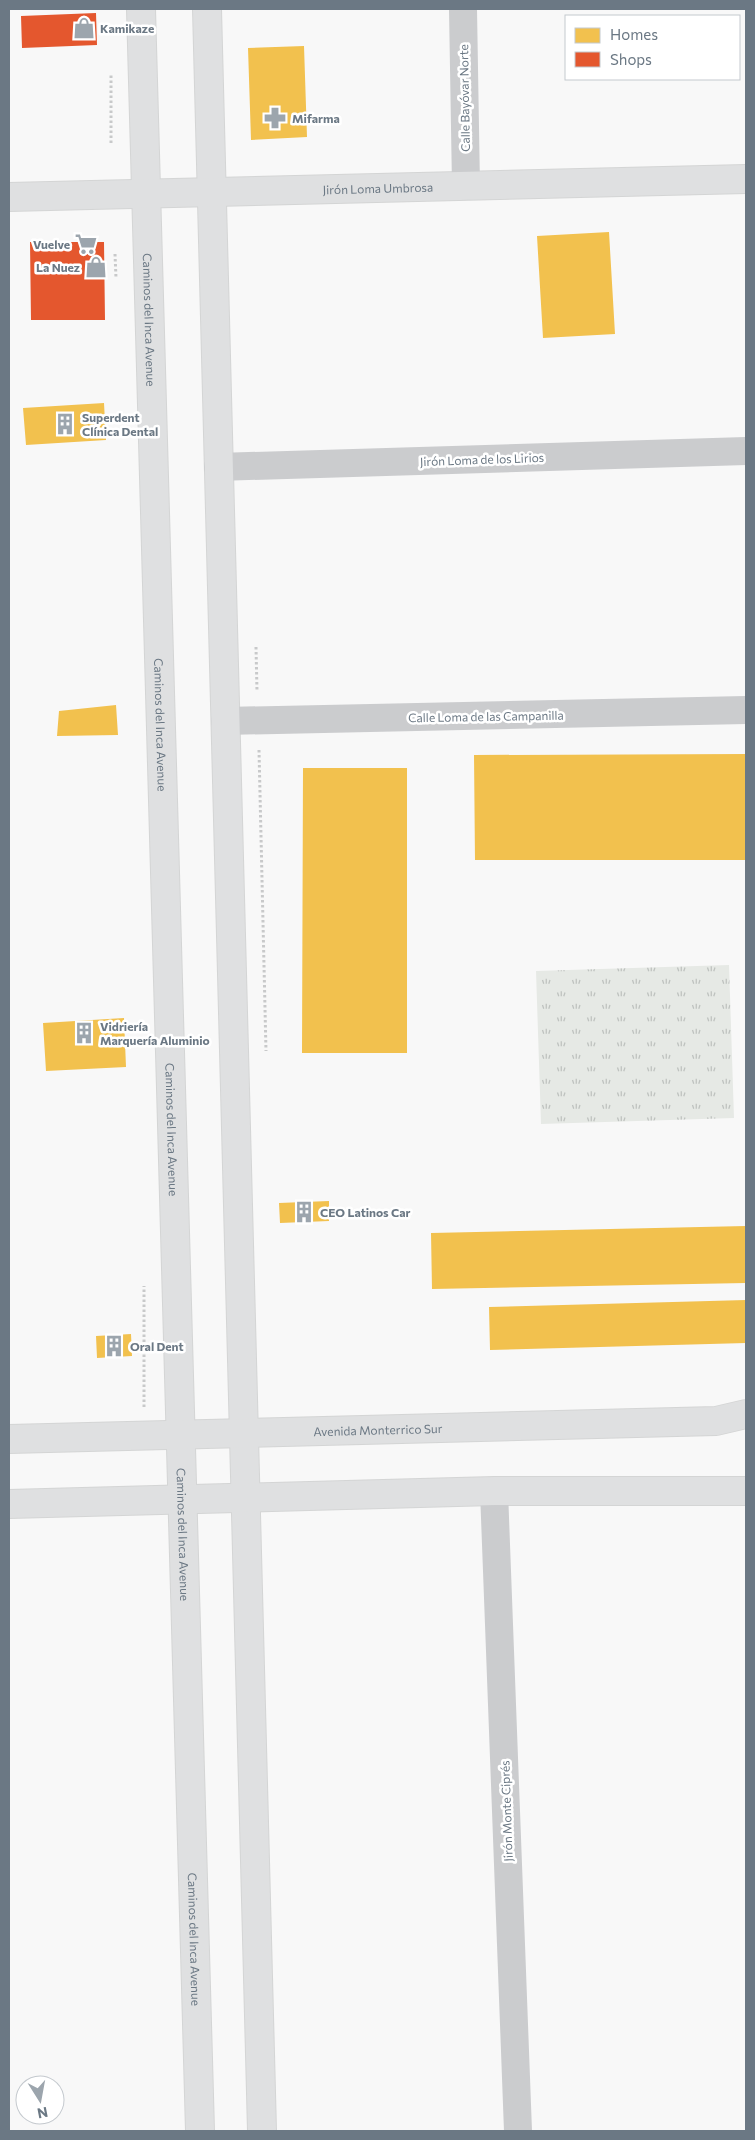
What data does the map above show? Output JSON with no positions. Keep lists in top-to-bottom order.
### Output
{
  "streets": {
    "main road": ["Jirón Loma Umbrosa", "Caminos del Inca Avenue", "Avenida Monterrico Sur"],
    "street": [
      "Calle Bayóvar Norte",
      "Jirón Loma de los Lirios",
      "Calle Loma de las Campanilla",
      "Jirón Monte Ciprés"
    ]
  },
  "crossings": [
    ["Calle Bayóvar Norte", "Jirón Loma Umbrosa"],
    ["Jirón Loma Umbrosa", "Caminos del Inca Avenue"],
    ["Caminos del Inca Avenue", "Avenida Monterrico Sur"]
  ],
  "places": {
    "shop": ["Kamikaze", "La Nuez"],
    "pharmacy": ["Mifarma"],
    "supermarket": ["Vuelve"],
    "building": [
      "Superdent Clínica Dental",
      "Vidriería Marquería Aluminio",
      "CEO Latinos Car",
      "Oral Dent"
    ]
  },
  "legend": ["Homes", "Shops"],
  "north": "bottom"
}
